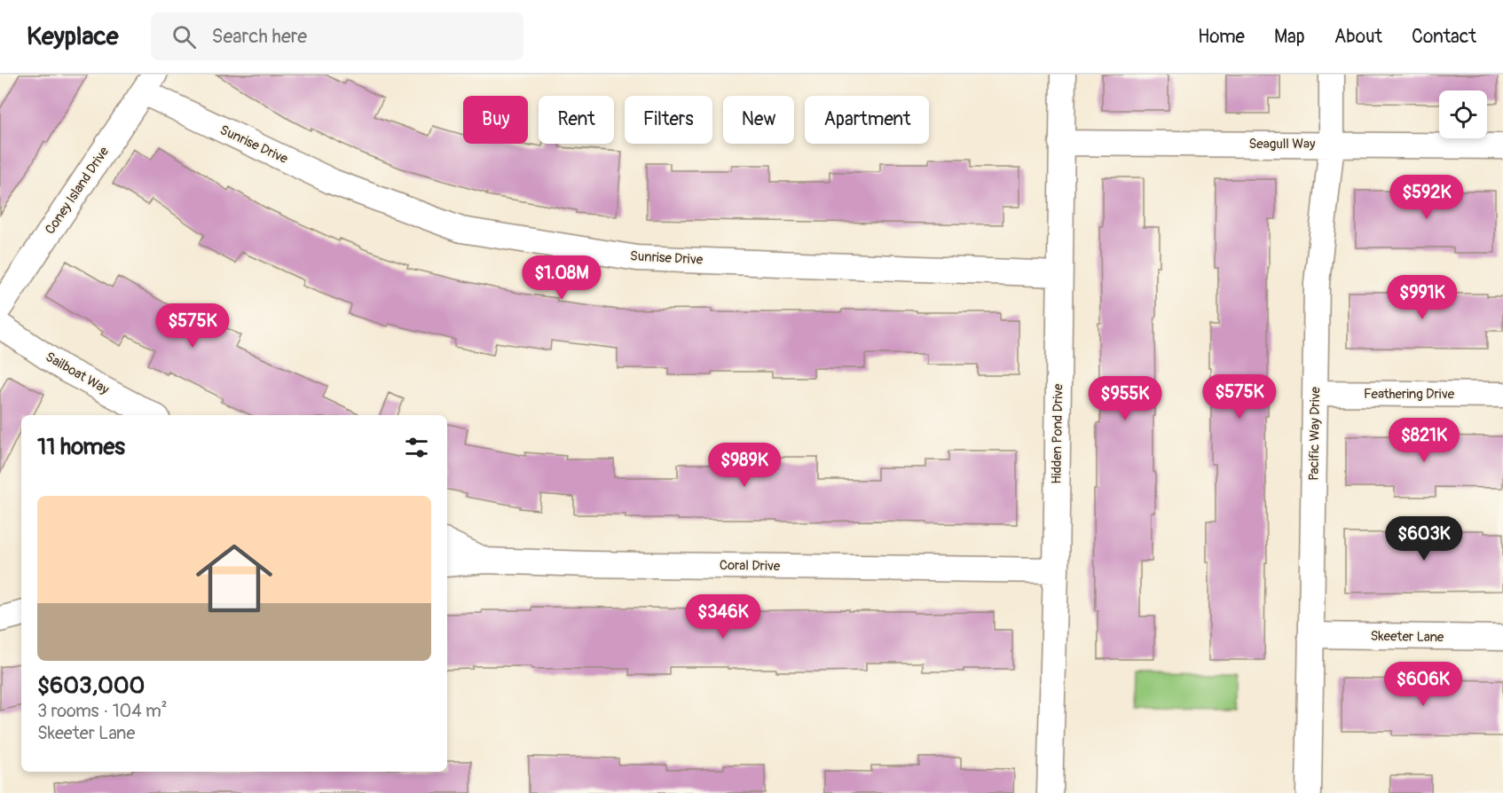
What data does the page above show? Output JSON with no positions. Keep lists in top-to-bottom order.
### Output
{
  "streets": {
    "street": [
      "Seagull Way",
      "Sunrise Drive",
      "Coney Island Drive",
      "Sailboat Way",
      "Feathering Drive",
      "Hidden Pond Drive",
      "Pacific Way Drive",
      "Coral Drive",
      "Skeeter Lane"
    ]
  },
  "crossings": [
    ["Seagull Way", "Hidden Pond Drive"],
    ["Seagull Way", "Pacific Way Drive"],
    ["Sunrise Drive", "Coney Island Drive"],
    ["Sunrise Drive", "Hidden Pond Drive"],
    ["Feathering Drive", "Pacific Way Drive"],
    ["Hidden Pond Drive", "Coral Drive"],
    ["Pacific Way Drive", "Skeeter Lane"]
  ],
  "page": {
    "header": "Keyplace",
    "search": "Search here",
    "nav": [
      "Home",
      "Map",
      "About",
      "Contact"
    ],
    "chip": [
      "Buy",
      "Rent",
      "Filters",
      "New",
      "Apartment"
    ],
    "price": [
      "$592K",
      "$1.08M",
      "$991K",
      "$575K",
      "$575K",
      "$955K",
      "$821K",
      "$989K",
      "$603K",
      "$346K",
      "$606K"
    ],
    "heading": "11 homes",
    "list": [
      {
        "name": "$603,000",
        "note": "3 rooms · 104 m² · Skeeter Lane"
      }
    ]
  }
}
